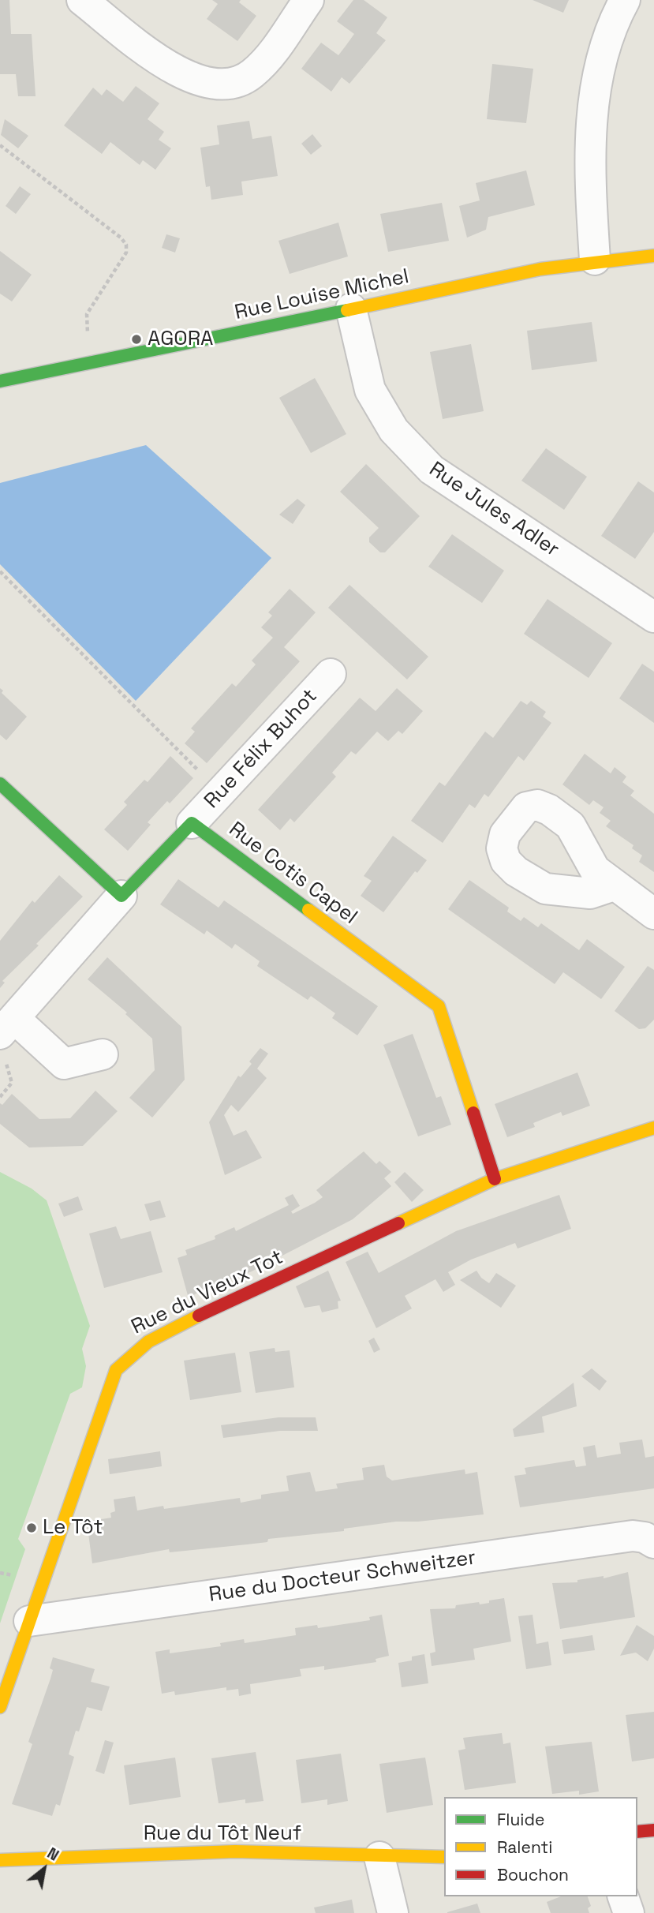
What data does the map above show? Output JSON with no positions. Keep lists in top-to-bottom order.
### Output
{
  "streets": {
    "street": [
      "Rue Louise Michel",
      "Rue Jules Adler",
      "Rue Félix Buhot",
      "Rue Cotis Capel",
      "Rue du Vieux Tot",
      "Rue du Docteur Schweitzer",
      "Rue du Tôt Neuf"
    ]
  },
  "crossings": [
    ["Rue Louise Michel", "Rue Jules Adler"],
    ["Rue Félix Buhot", "Rue Cotis Capel"],
    ["Rue Cotis Capel", "Rue du Vieux Tot"],
    ["Rue du Vieux Tot", "Rue du Docteur Schweitzer"]
  ],
  "places": ["AGORA", "Le Tôt"],
  "legend": ["Fluide", "Ralenti", "Bouchon"],
  "north": "top right"
}
